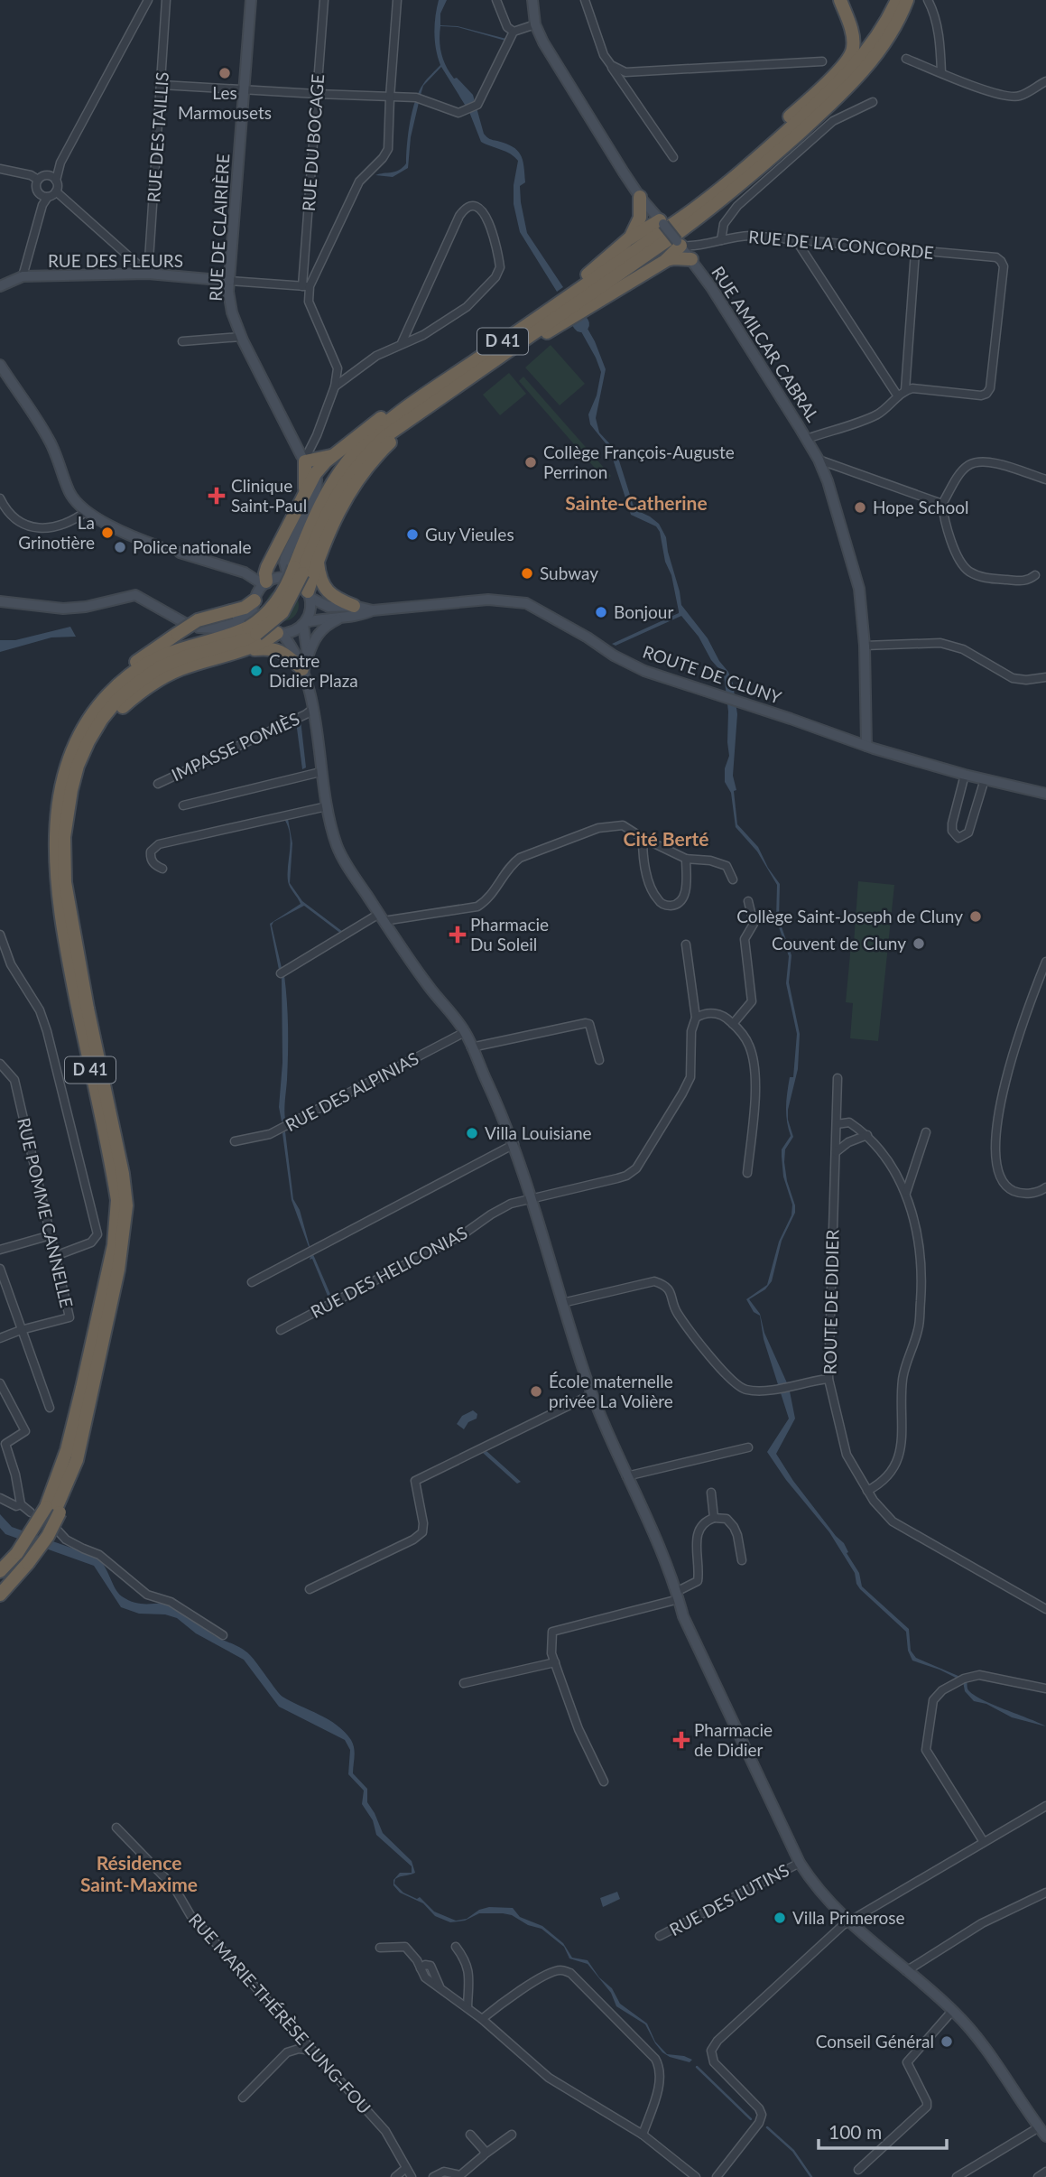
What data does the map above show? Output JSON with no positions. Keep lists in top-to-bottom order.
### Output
{
  "streets": {
    "highway": ["D 41"],
    "street": [
      "RUE DES TAILLIS",
      "RUE DU BOCAGE",
      "RUE DE CLAIRIÈRE",
      "RUE DE LA CONCORDE",
      "RUE DES FLEURS",
      "RUE AMILCAR CABRAL",
      "ROUTE DE CLUNY",
      "IMPASSE POMIÈS",
      "RUE DES ALPINIAS",
      "RUE POMME CANNELLE",
      "RUE DES HELICONIAS",
      "ROUTE DE DIDIER",
      "RUE DES LUTINS",
      "RUE MARIE-THÉRÈSE LUNG-FOU"
    ]
  },
  "crossings": [
    ["RUE DES TAILLIS", "RUE DES FLEURS"],
    ["RUE DU BOCAGE", "RUE DES FLEURS"],
    ["RUE DE CLAIRIÈRE", "RUE DES FLEURS"],
    ["RUE DE LA CONCORDE", "D 41"],
    ["RUE DE LA CONCORDE", "RUE AMILCAR CABRAL"],
    ["D 41", "RUE AMILCAR CABRAL"],
    ["D 41", "ROUTE DE CLUNY"],
    ["RUE AMILCAR CABRAL", "ROUTE DE CLUNY"]
  ],
  "districts": ["Sainte-Catherine", "Cité Berté", "Résidence Saint-Maxime"],
  "places": {
    "other": [
      "Les Marmousets",
      "Collège François-Auguste Perrinon",
      "Hope School",
      "La Grinotière",
      "Guy Vieules",
      "Police nationale",
      "Subway",
      "Bonjour",
      "Centre Didier Plaza",
      "Collège Saint-Joseph de Cluny",
      "Couvent de Cluny",
      "Villa Louisiane",
      "École maternelle privée La Volière",
      "Villa Primerose",
      "Conseil Général"
    ],
    "health": ["Clinique Saint-Paul", "Pharmacie Du Soleil", "Pharmacie de Didier"]
  },
  "scale_bar": "100 m"
}
